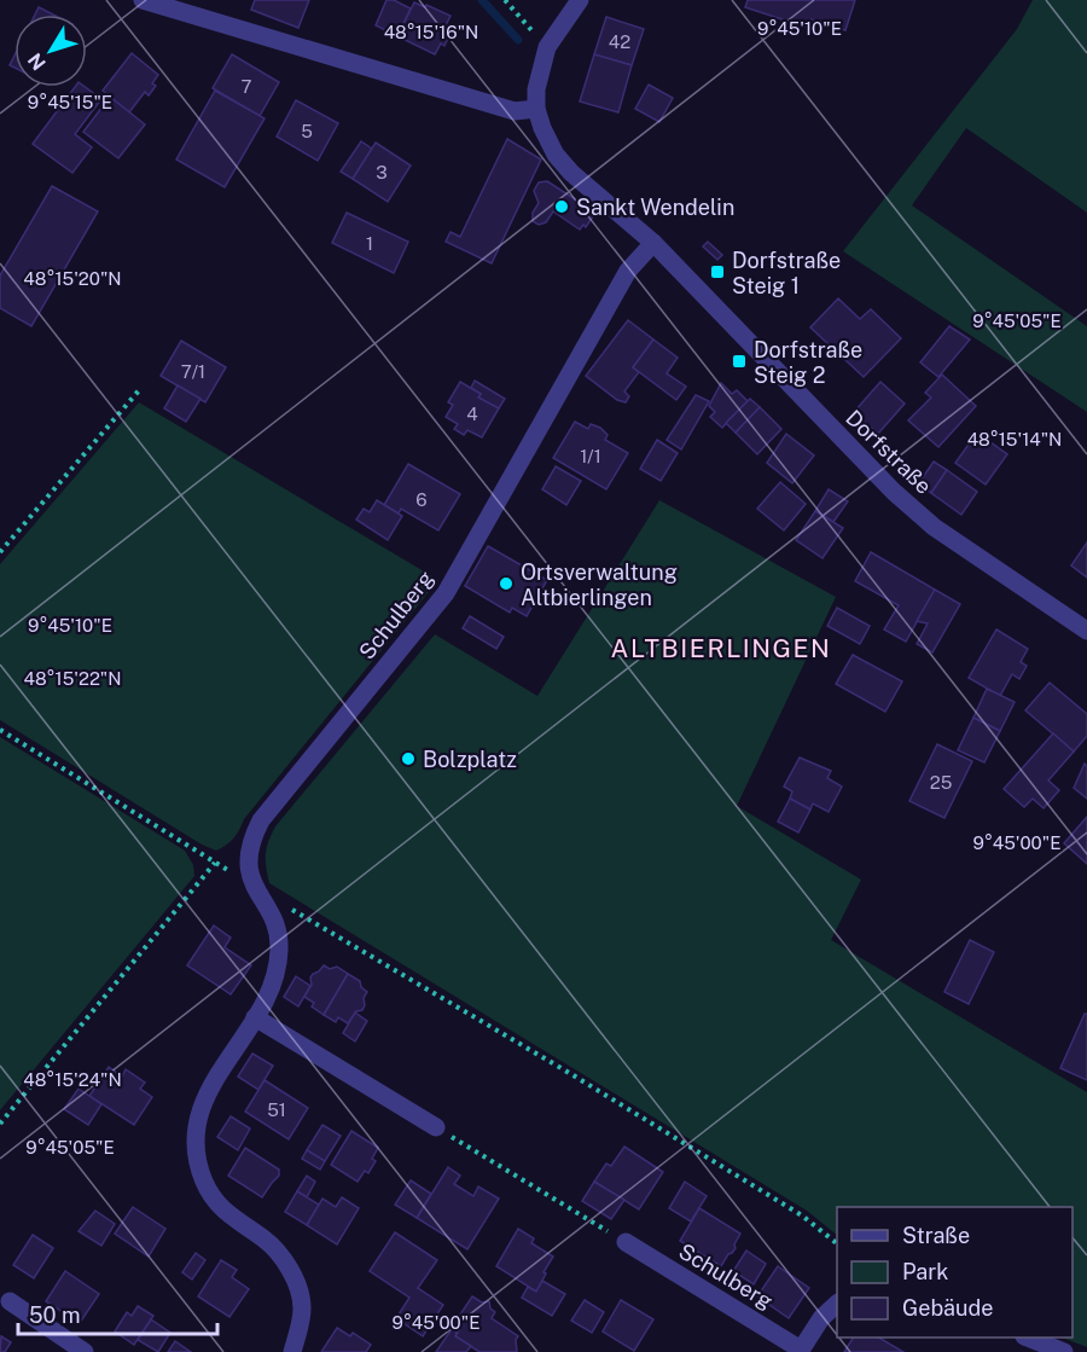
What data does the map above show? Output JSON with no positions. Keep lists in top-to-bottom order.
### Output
{
  "streets": {
    "street": ["Dorfstraße", "Schulberg"]
  },
  "crossings": [
    ["Dorfstraße", "Schulberg"]
  ],
  "districts": ["ALTBIERLINGEN"],
  "places": {
    "other": ["Sankt Wendelin", "Ortsverwaltung Altbierlingen", "Bolzplatz"],
    "transit": ["Dorfstraße Steig 1", "Dorfstraße Steig 2"]
  },
  "house_numbers": [
    "42",
    "7",
    "5",
    "3",
    "1",
    "7/1",
    "4",
    "1/1",
    "6",
    "25",
    "51"
  ],
  "legend": ["Straße", "Park", "Gebäude"],
  "scale_bar": "50 m",
  "north": "bottom left",
  "coordinates": [
    "9°45'10\"E",
    "48°15'16\"N",
    "9°45'15\"E",
    "48°15'20\"N",
    "9°45'05\"E",
    "48°15'14\"N",
    "48°15'22\"N",
    "9°45'00\"E",
    "48°15'24\"N"
  ]
}
